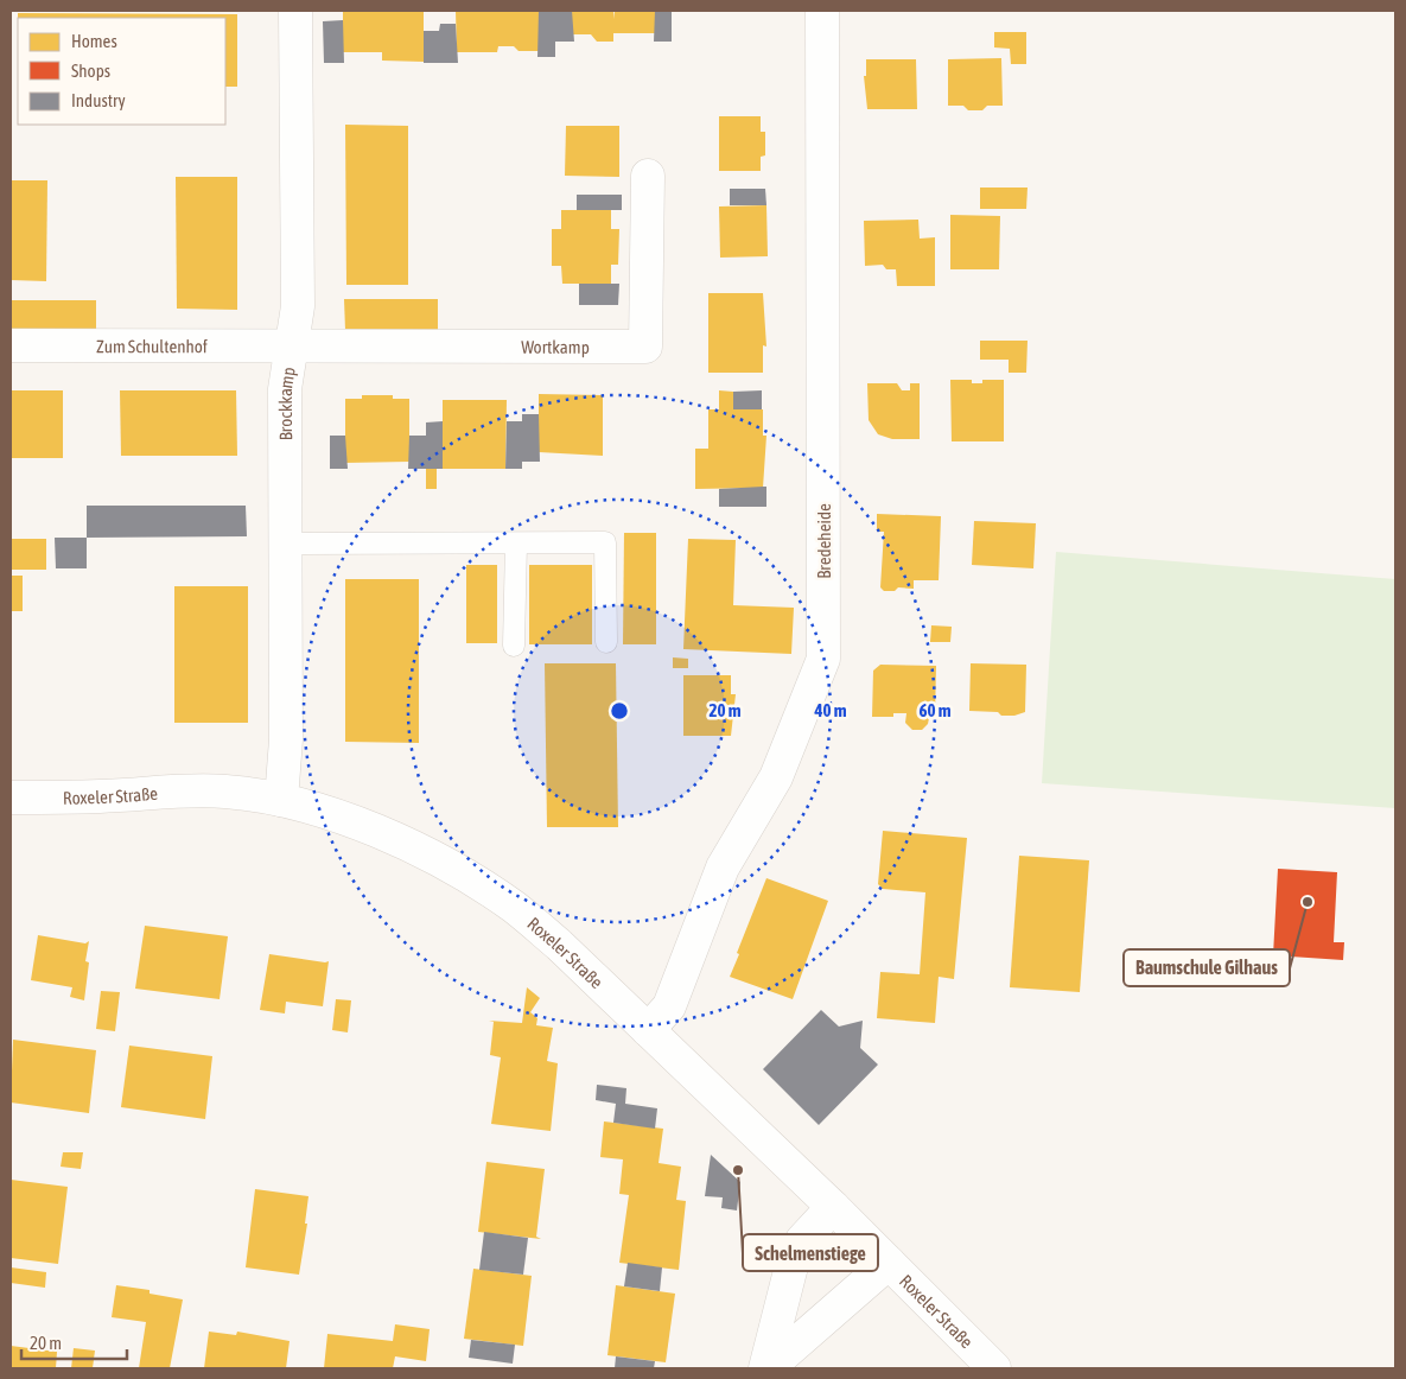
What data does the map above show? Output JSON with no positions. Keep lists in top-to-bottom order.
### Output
{
  "streets": {
    "street": [
      "Zum Schultenhof",
      "Wortkamp",
      "Brockkamp",
      "Bredeheide",
      "Roxeler Straße"
    ]
  },
  "crossings": [
    ["Zum Schultenhof", "Wortkamp"],
    ["Zum Schultenhof", "Brockkamp"],
    ["Wortkamp", "Brockkamp"],
    ["Brockkamp", "Roxeler Straße"],
    ["Bredeheide", "Roxeler Straße"]
  ],
  "places": ["Baumschule Gilhaus", "Schelmenstiege"],
  "legend": ["Homes", "Shops", "Industry"],
  "scale_bar": "20 m",
  "rings": ["20 m", "40 m", "60 m"]
}
